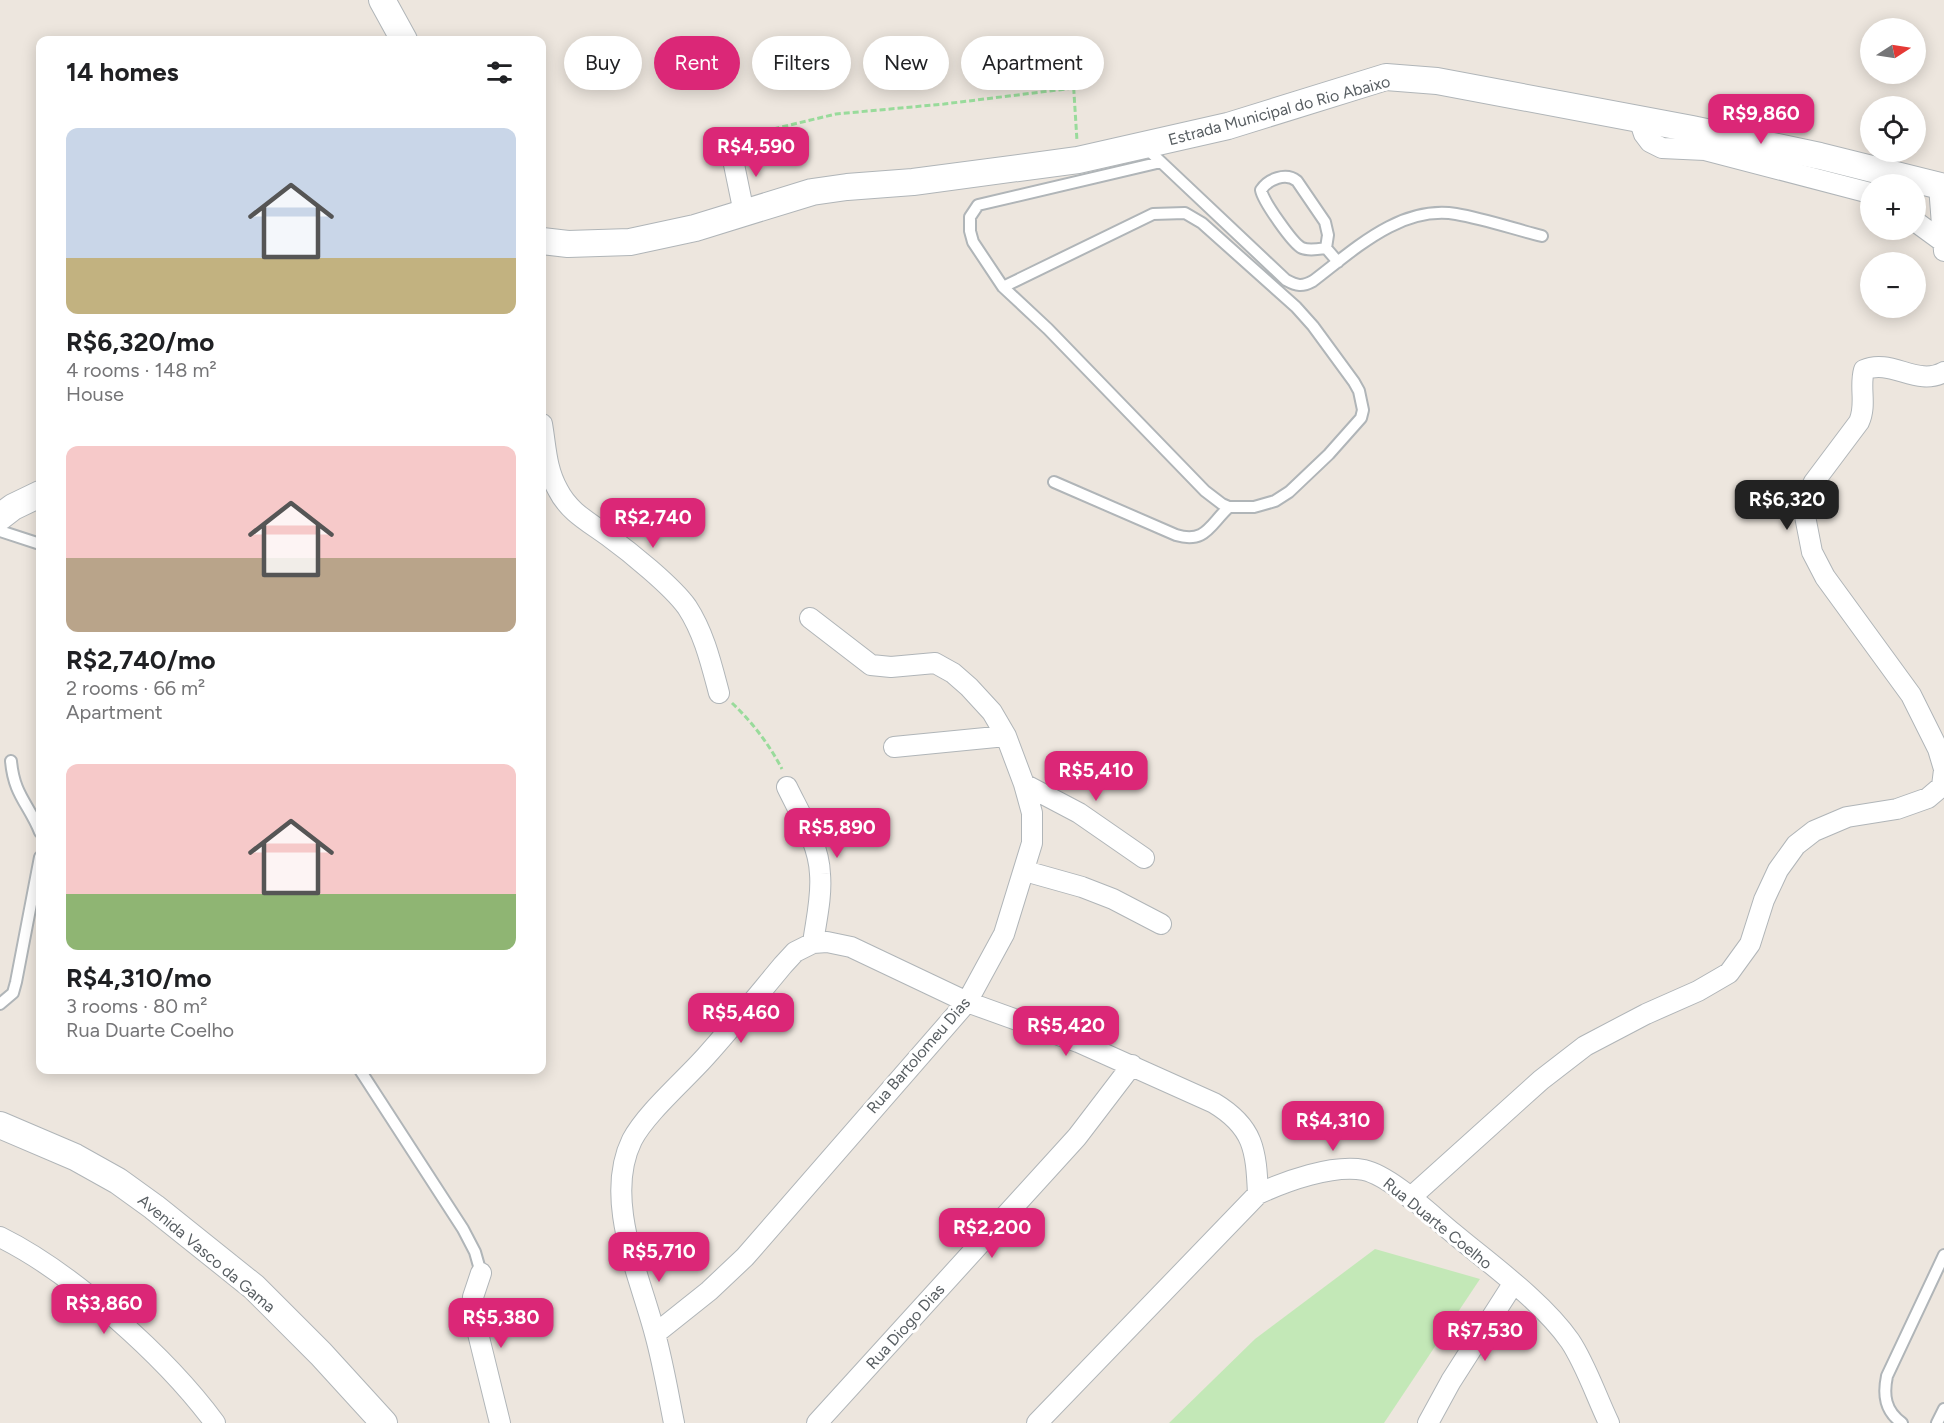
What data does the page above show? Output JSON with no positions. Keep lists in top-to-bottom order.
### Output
{
  "streets": {
    "street": [
      "Estrada Municipal do Rio Abaixo",
      "Rua Bartolomeu Dias",
      "Rua Duarte Coelho",
      "Avenida Vasco da Gama",
      "Rua Diogo Dias"
    ]
  },
  "north": "right",
  "page": {
    "map_buttons": ["+", "−"],
    "chip": [
      "Buy",
      "Rent",
      "Filters",
      "New",
      "Apartment"
    ],
    "heading": "14 homes",
    "price": [
      "R$9,860",
      "R$4,590",
      "R$6,320",
      "R$2,740",
      "R$5,410",
      "R$5,890",
      "R$5,460",
      "R$5,420",
      "R$4,310",
      "R$2,200",
      "R$5,710",
      "R$3,860",
      "R$5,380",
      "R$7,530"
    ],
    "list": [
      {
        "name": "R$6,320/mo",
        "note": "4 rooms · 148 m² · House"
      },
      {
        "name": "R$2,740/mo",
        "note": "2 rooms · 66 m² · Apartment"
      },
      {
        "name": "R$4,310/mo",
        "note": "3 rooms · 80 m² · Rua Duarte Coelho"
      }
    ]
  }
}
